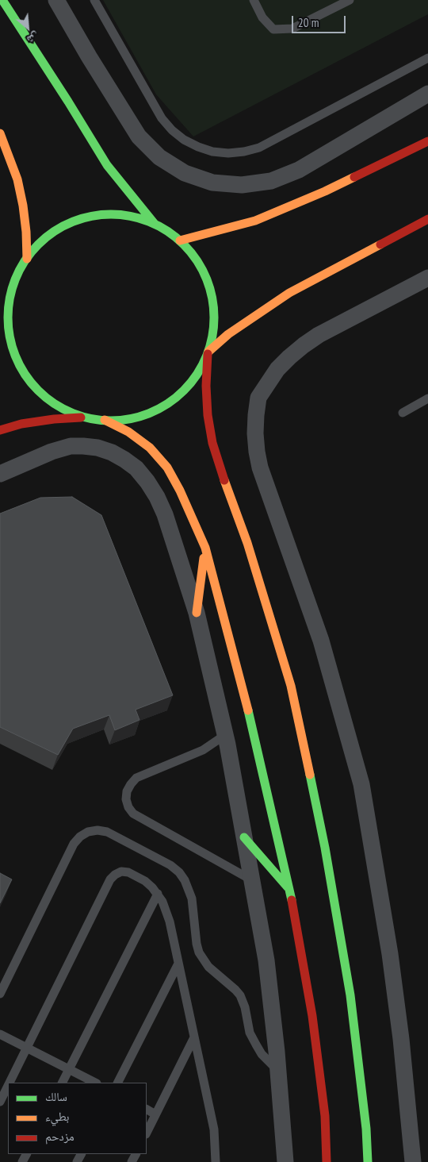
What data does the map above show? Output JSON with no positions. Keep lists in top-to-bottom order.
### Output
{
  "legend": ["سالك", "بطيء", "مزدحم"],
  "scale_bar": "20 m",
  "north": "bottom right"
}
